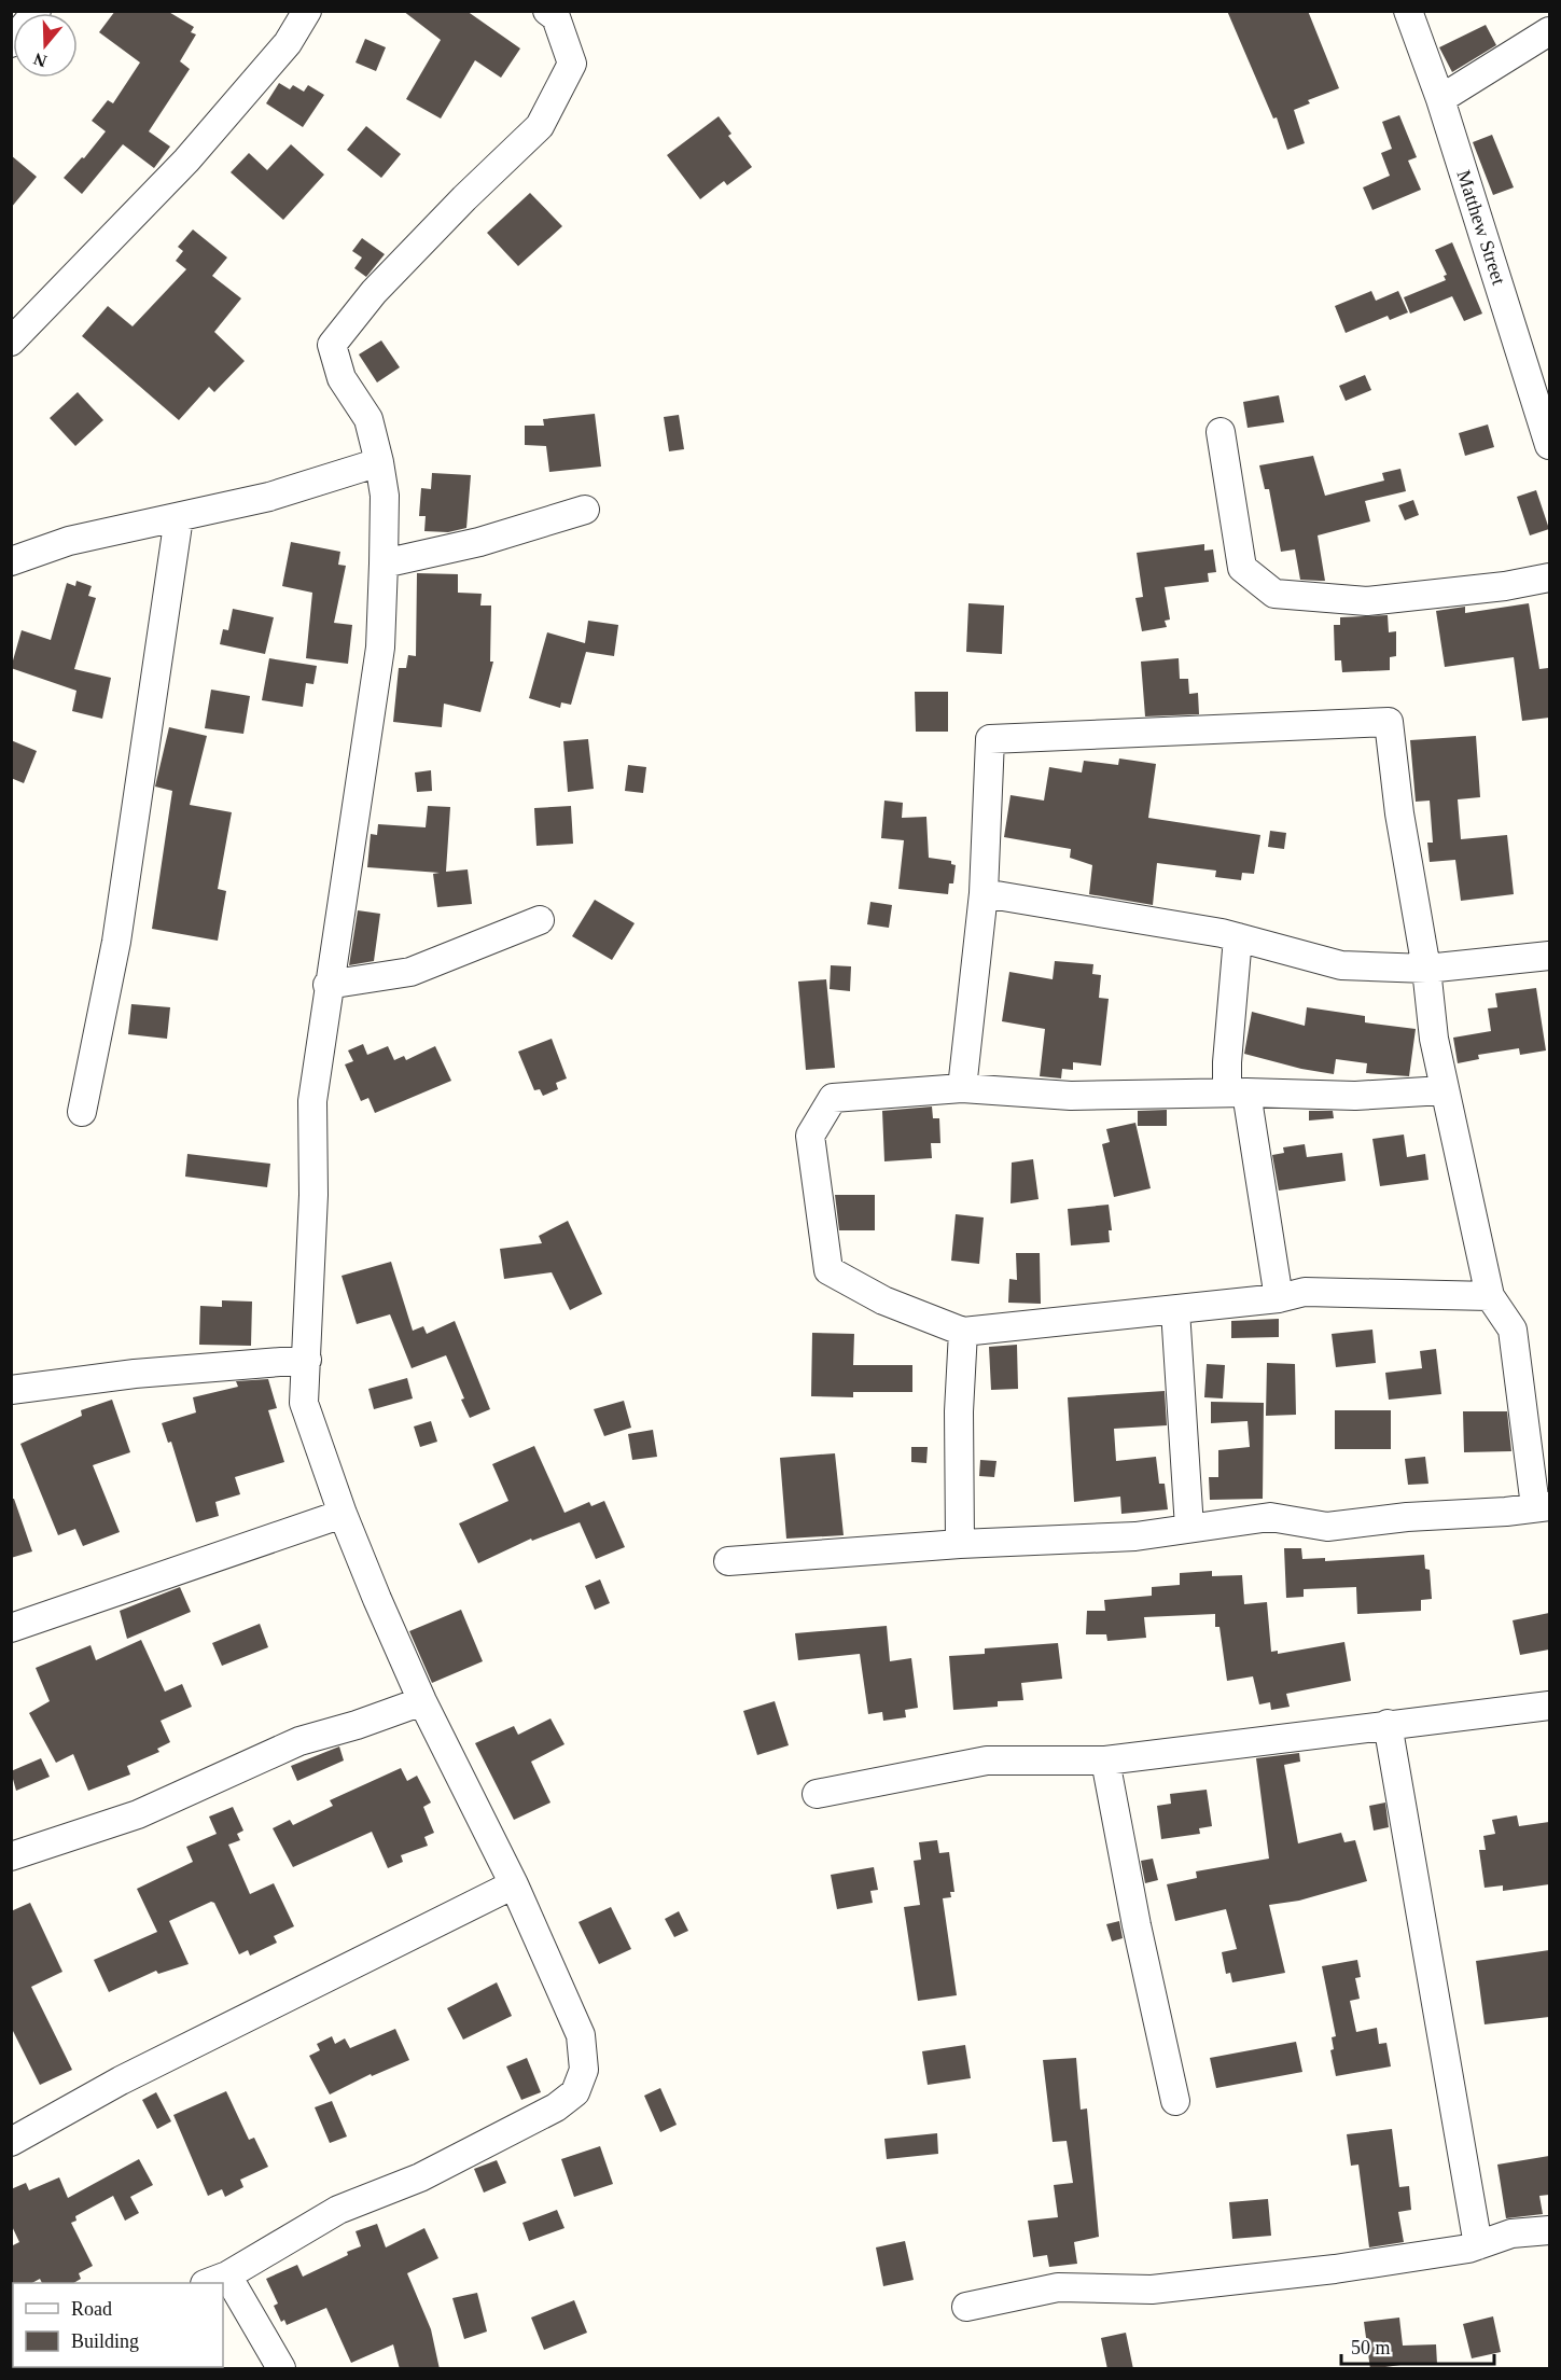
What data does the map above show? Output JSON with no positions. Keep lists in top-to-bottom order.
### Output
{
  "streets": {
    "street": ["Matthew Street"]
  },
  "legend": ["Road", "Building"],
  "scale_bar": "50 m",
  "north": "bottom"
}
